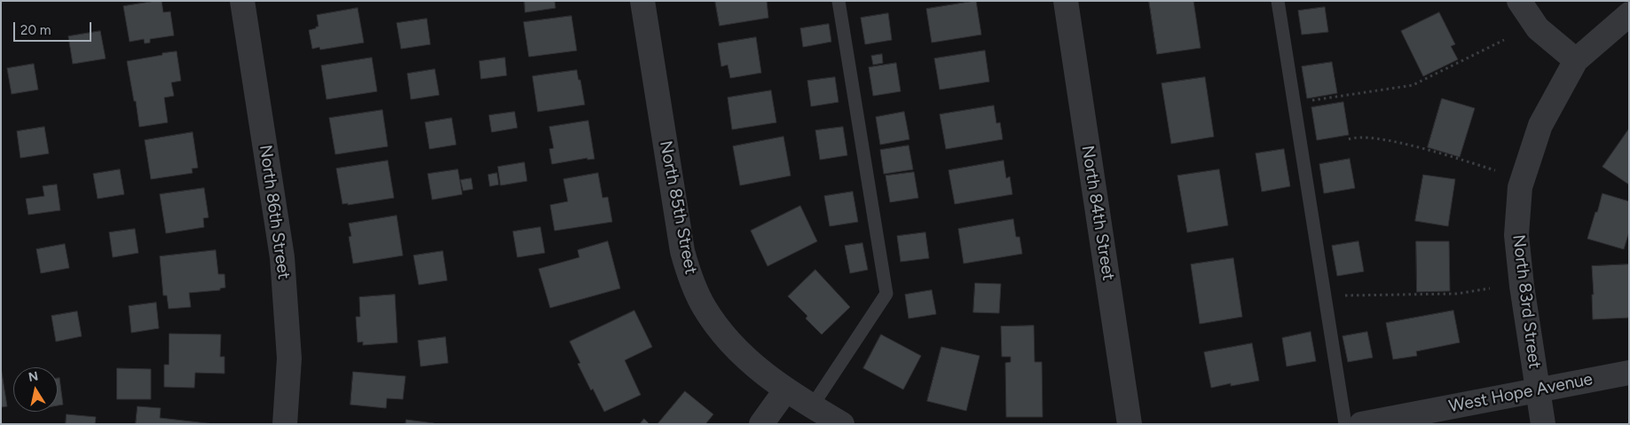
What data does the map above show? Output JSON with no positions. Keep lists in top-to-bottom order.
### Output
{
  "streets": {
    "street": [
      "North 85th Street",
      "North 86th Street",
      "North 84th Street",
      "North 83rd Street",
      "West Hope Avenue"
    ]
  },
  "crossings": [
    ["North 83rd Street", "West Hope Avenue"]
  ],
  "scale_bar": "20 m",
  "north": "top"
}
